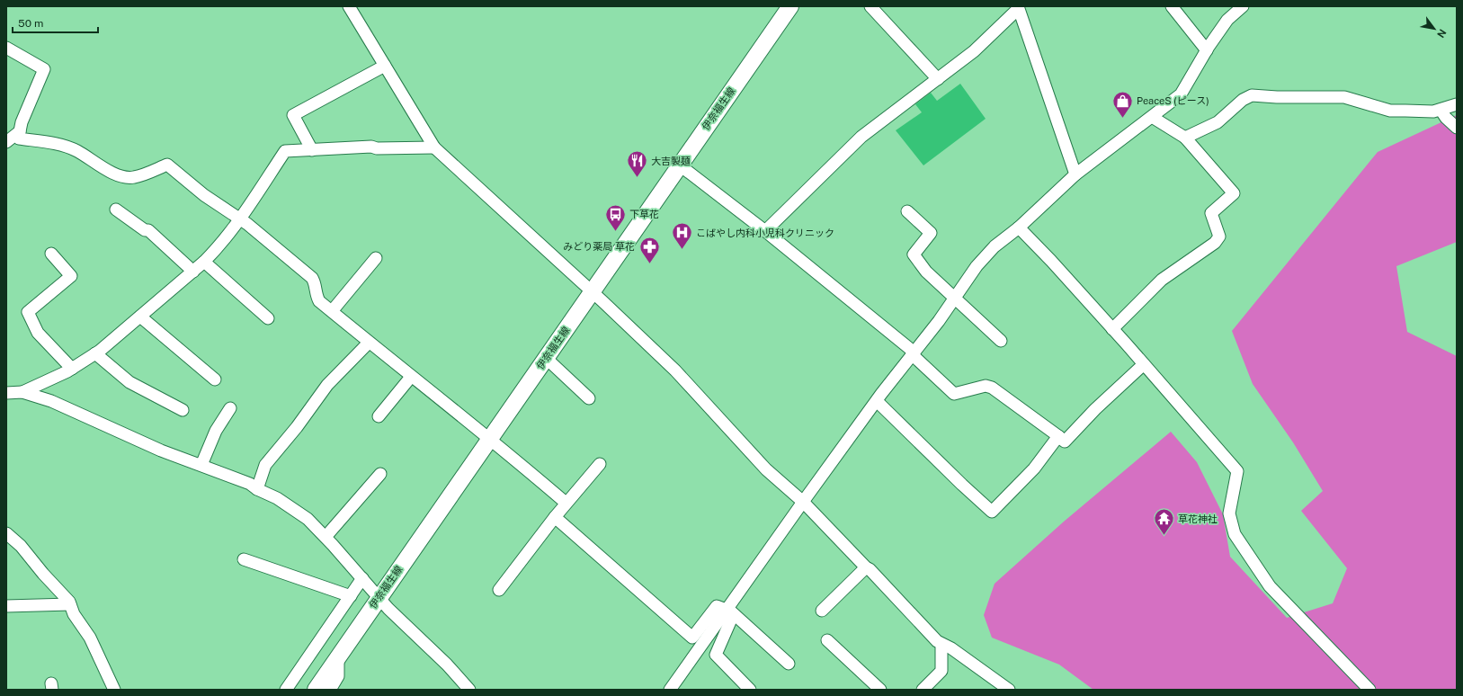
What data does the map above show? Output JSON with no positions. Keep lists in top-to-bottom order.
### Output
{
  "streets": {
    "main road": ["伊奈福生線"]
  },
  "places": {
    "shop": ["PeaceS (ピース)"],
    "restaurant": ["大吉製麺"],
    "bus stop": ["下草花"],
    "hospital": ["こばやし内科小児科クリニック"],
    "pharmacy": ["みどり薬局 草花"],
    "temple": ["草花神社"]
  },
  "scale_bar": "50 m",
  "north": "bottom right"
}
